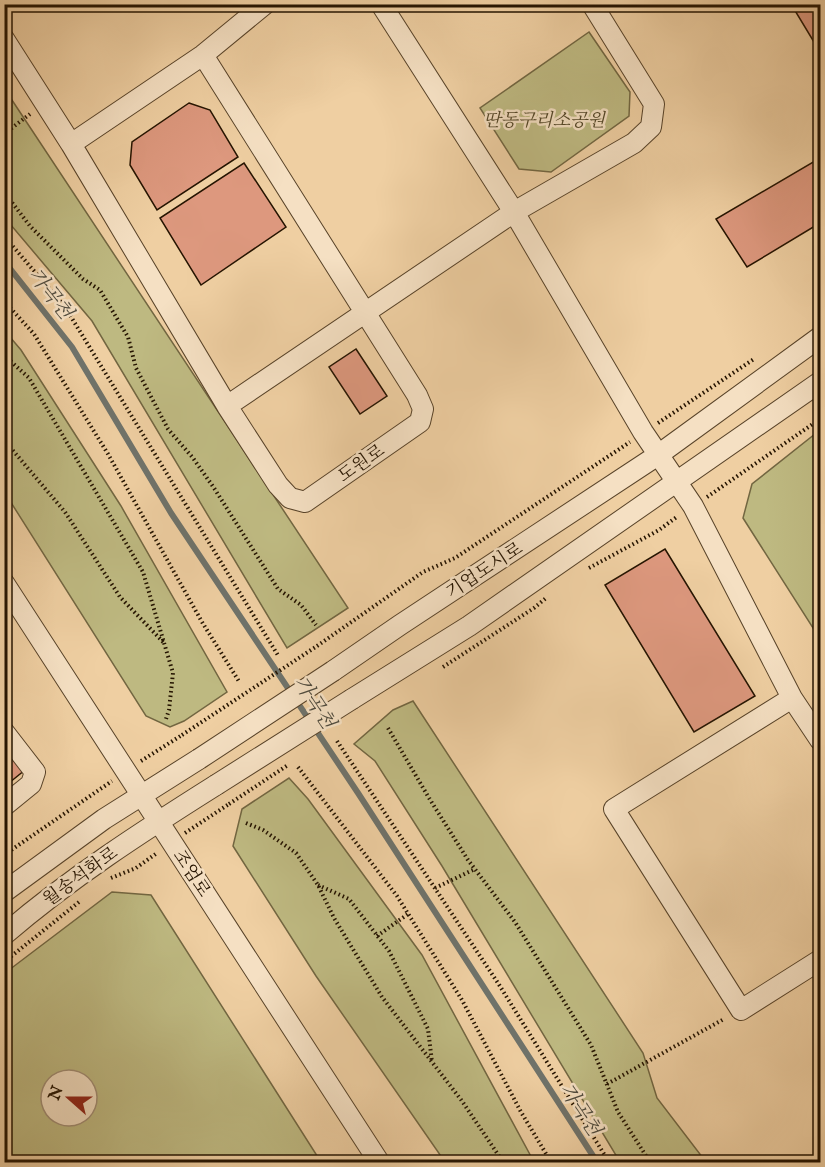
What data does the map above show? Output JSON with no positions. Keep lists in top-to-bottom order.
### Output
{
  "streets": {
    "street": [
      "도원로",
      "기업도시로",
      "조엄로",
      "월송석화로"
    ]
  },
  "crossings": [
    ["기업도시로", "조엄로"],
    ["기업도시로", "월송석화로"],
    ["조엄로", "월송석화로"]
  ],
  "water": ["가곡천"],
  "parks": ["딴동구리소공원"],
  "north": "left"
}
